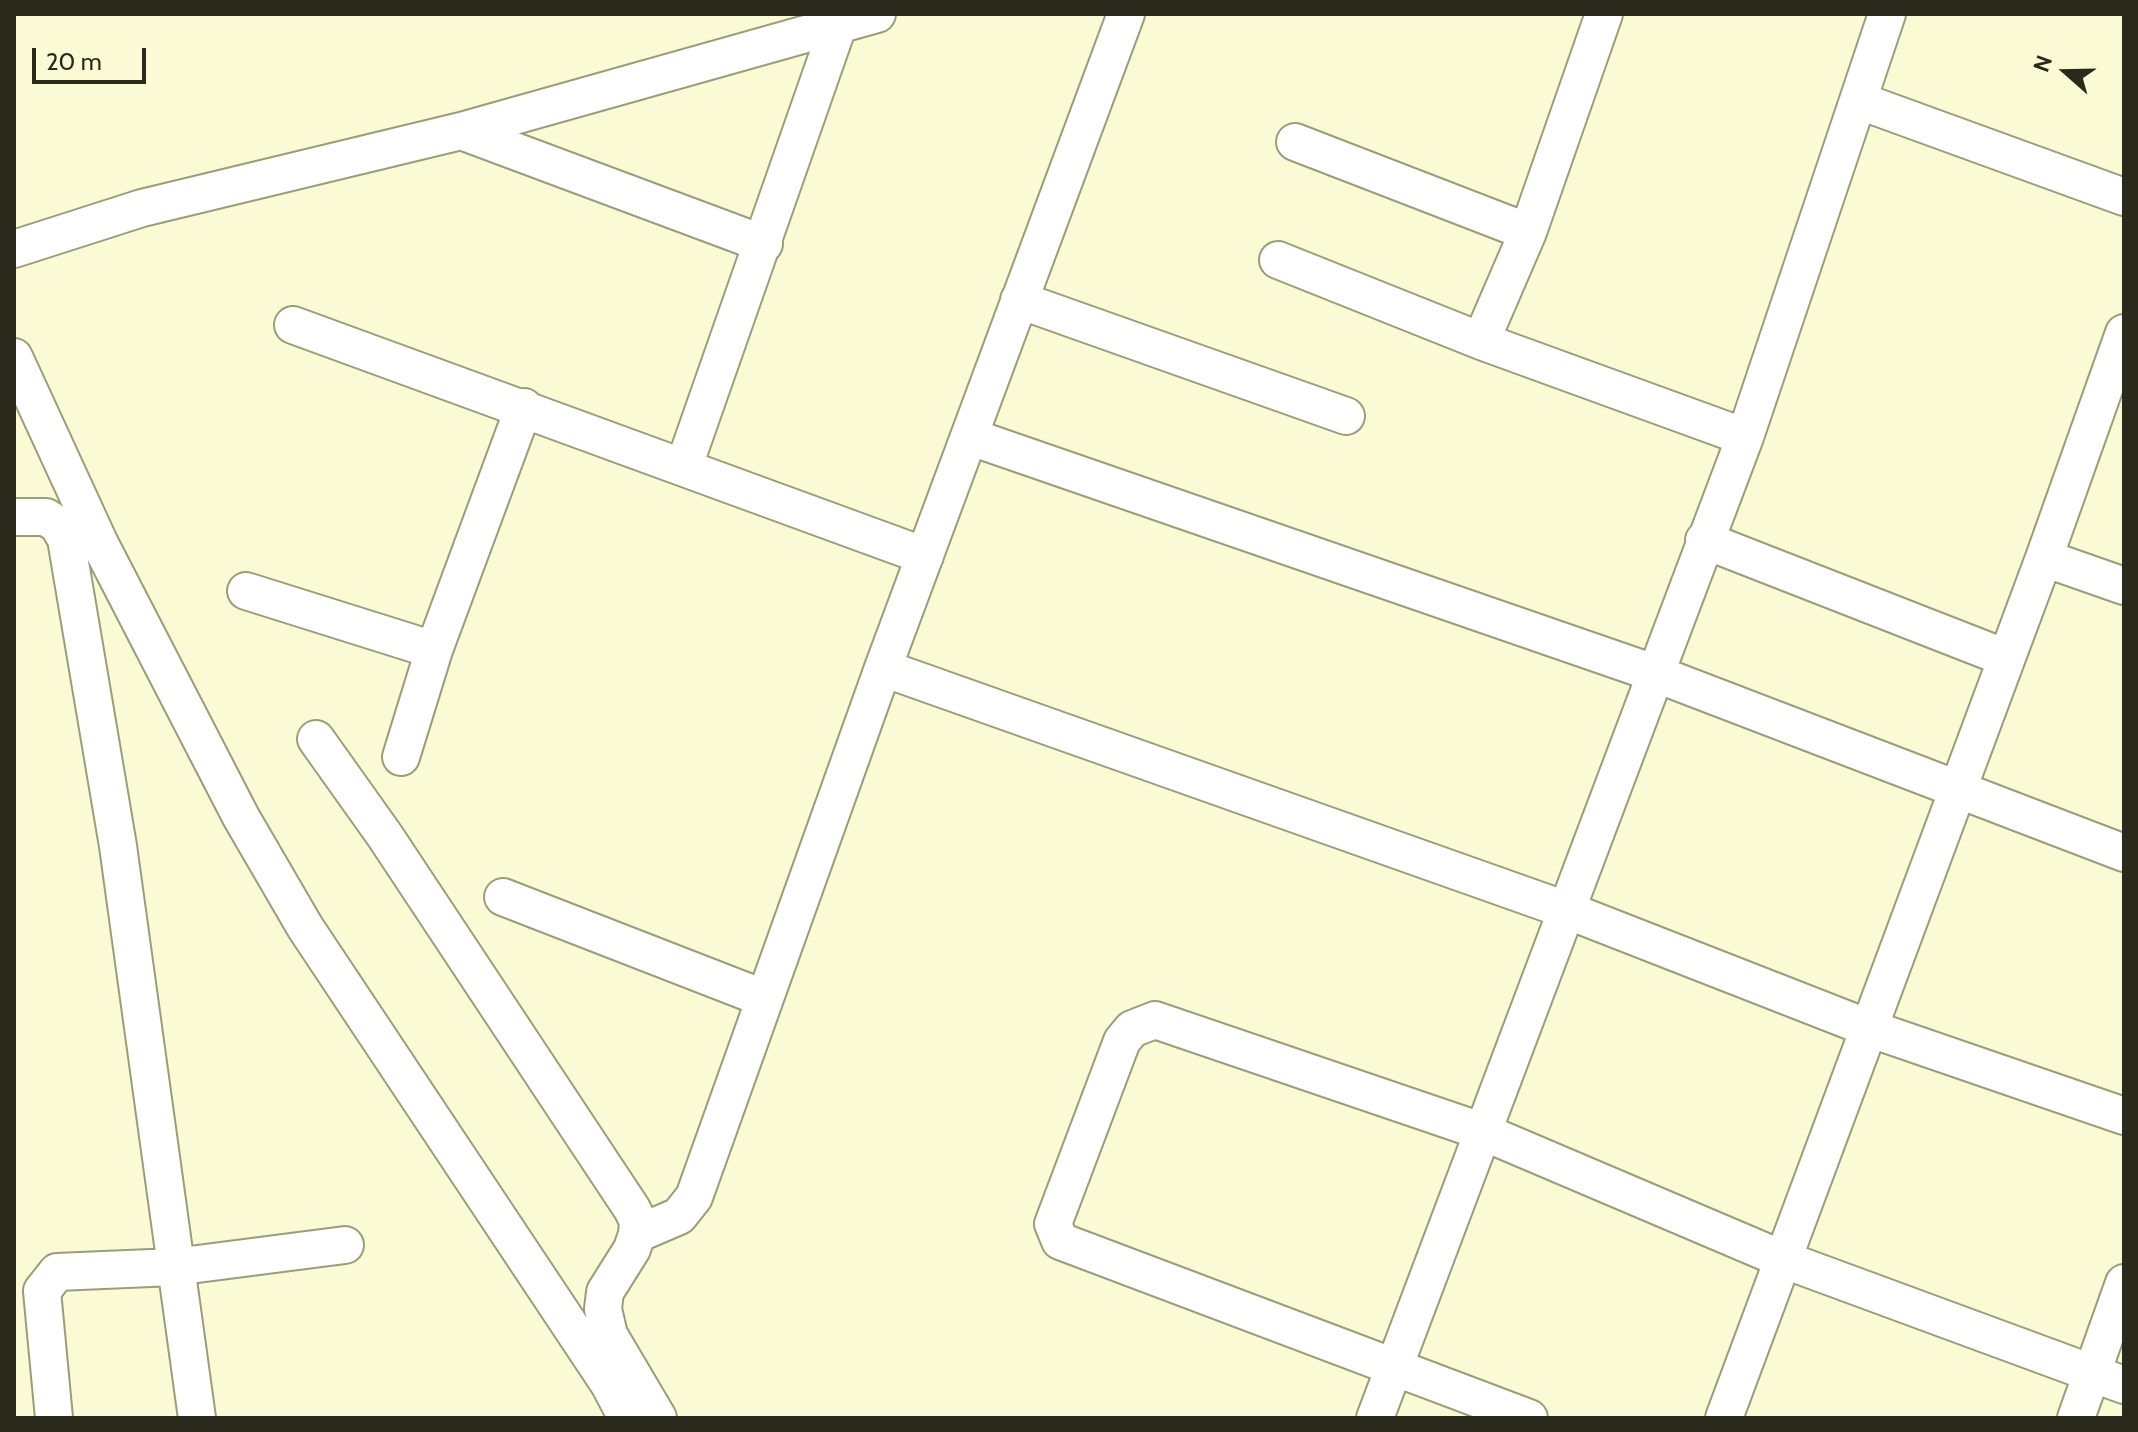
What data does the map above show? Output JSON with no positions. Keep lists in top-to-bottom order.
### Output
{
  "scale_bar": "20 m",
  "north": "left"
}
